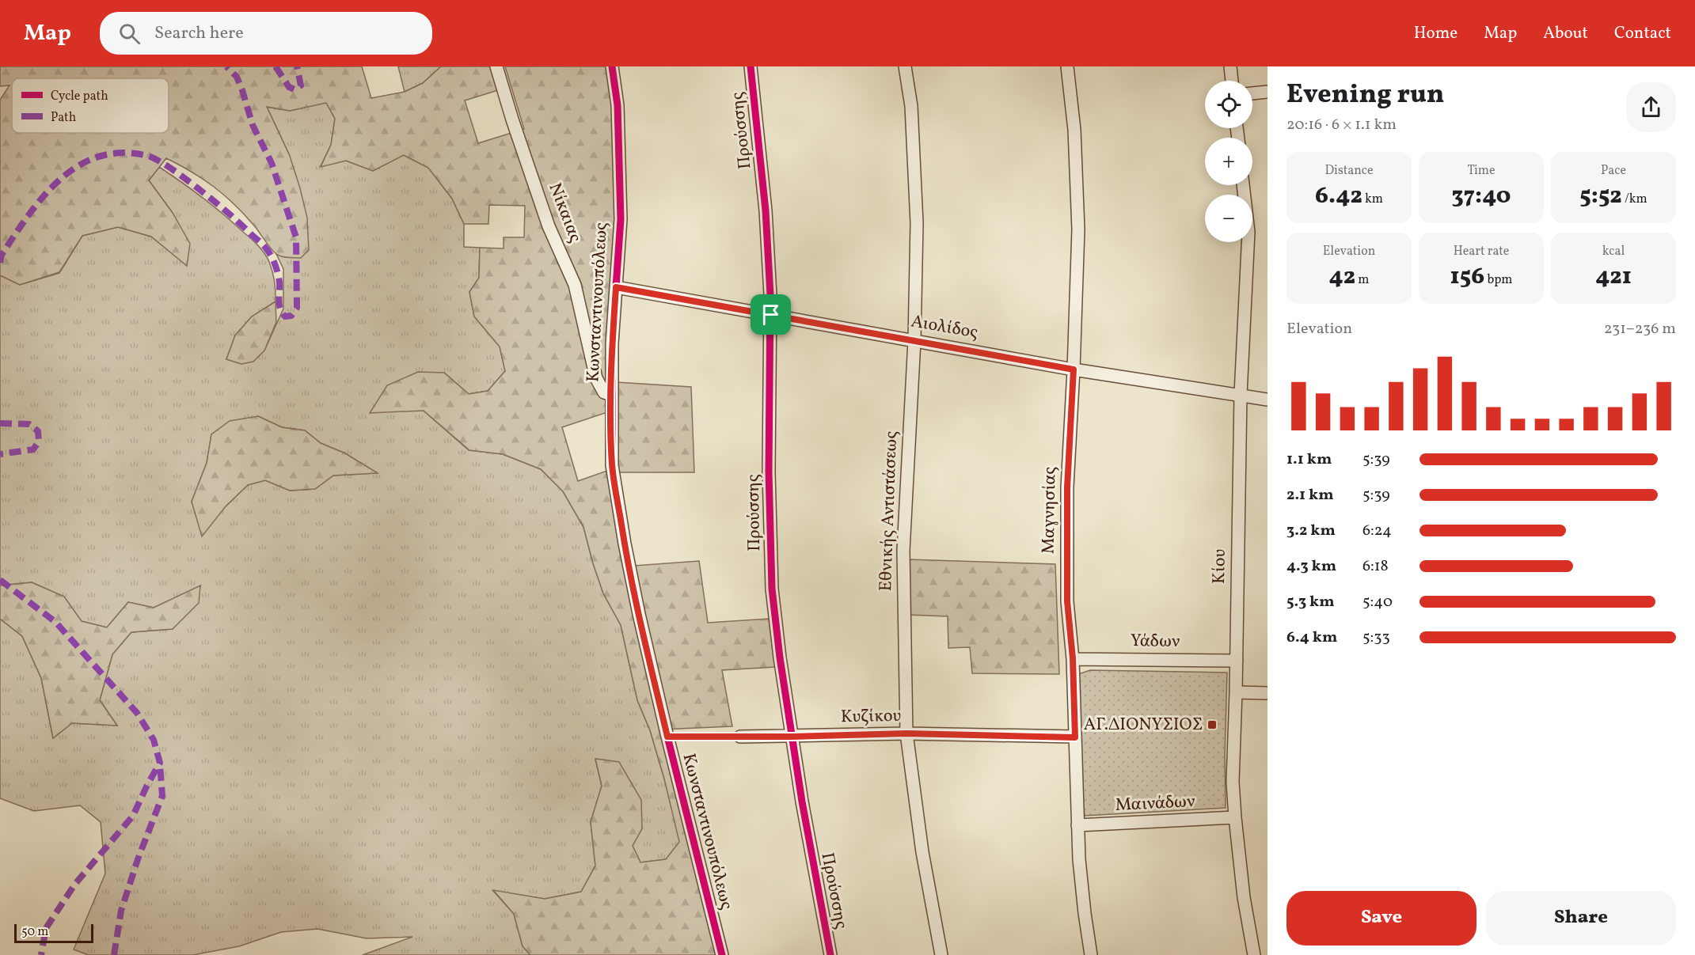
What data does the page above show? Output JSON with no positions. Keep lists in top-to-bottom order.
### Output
{
  "streets": {
    "street": [
      "Προύσσης",
      "Νίκαιας",
      "Κωνσταντινουπόλεως",
      "Αιολίδος",
      "Μαγνησίας",
      "Εθνικής Αντιστάσεως",
      "Κίου",
      "Υάδων",
      "Κυζίκου",
      "Μαινάδων"
    ]
  },
  "crossings": [
    ["Προύσσης", "Αιολίδος"],
    ["Προύσσης", "Κυζίκου"],
    ["Νίκαιας", "Κωνσταντινουπόλεως"],
    ["Κωνσταντινουπόλεως", "Αιολίδος"],
    ["Αιολίδος", "Μαγνησίας"],
    ["Αιολίδος", "Εθνικής Αντιστάσεως"],
    ["Αιολίδος", "Κίου"],
    ["Μαγνησίας", "Υάδων"],
    ["Μαγνησίας", "Κυζίκου"],
    ["Μαγνησίας", "Μαινάδων"],
    ["Εθνικής Αντιστάσεως", "Κυζίκου"],
    ["Κίου", "Υάδων"],
    ["Κίου", "Μαινάδων"]
  ],
  "places": {
    "transit": ["ΑΓ.ΔΙΟΝΥΣΙΟΣ"]
  },
  "legend": ["Cycle path", "Path"],
  "scale_bar": "50 m",
  "page": {
    "header": "Map",
    "search": "Search here",
    "nav": [
      "Home",
      "Map",
      "About",
      "Contact"
    ],
    "heading": ["Evening run", "20:16 · 6 × 1.1 km"],
    "map_buttons": ["+", "−"],
    "stats": [
      ["Distance", "6.42 km"],
      ["Time", "37:40"],
      ["Pace", "5:52 /km"],
      ["Elevation", "42 m"],
      ["Heart rate", "156 bpm"],
      ["kcal", "421"]
    ],
    "chart": ["Elevation", "231–236 m"],
    "list": [
      {
        "name": "1.1 km",
        "note": "5:39"
      },
      {
        "name": "2.1 km",
        "note": "5:39"
      },
      {
        "name": "3.2 km",
        "note": "6:24"
      },
      {
        "name": "4.3 km",
        "note": "6:18"
      },
      {
        "name": "5.3 km",
        "note": "5:40"
      },
      {
        "name": "6.4 km",
        "note": "5:33"
      }
    ],
    "buttons": ["Save", "Share"],
    "scale": "50 m"
  }
}
